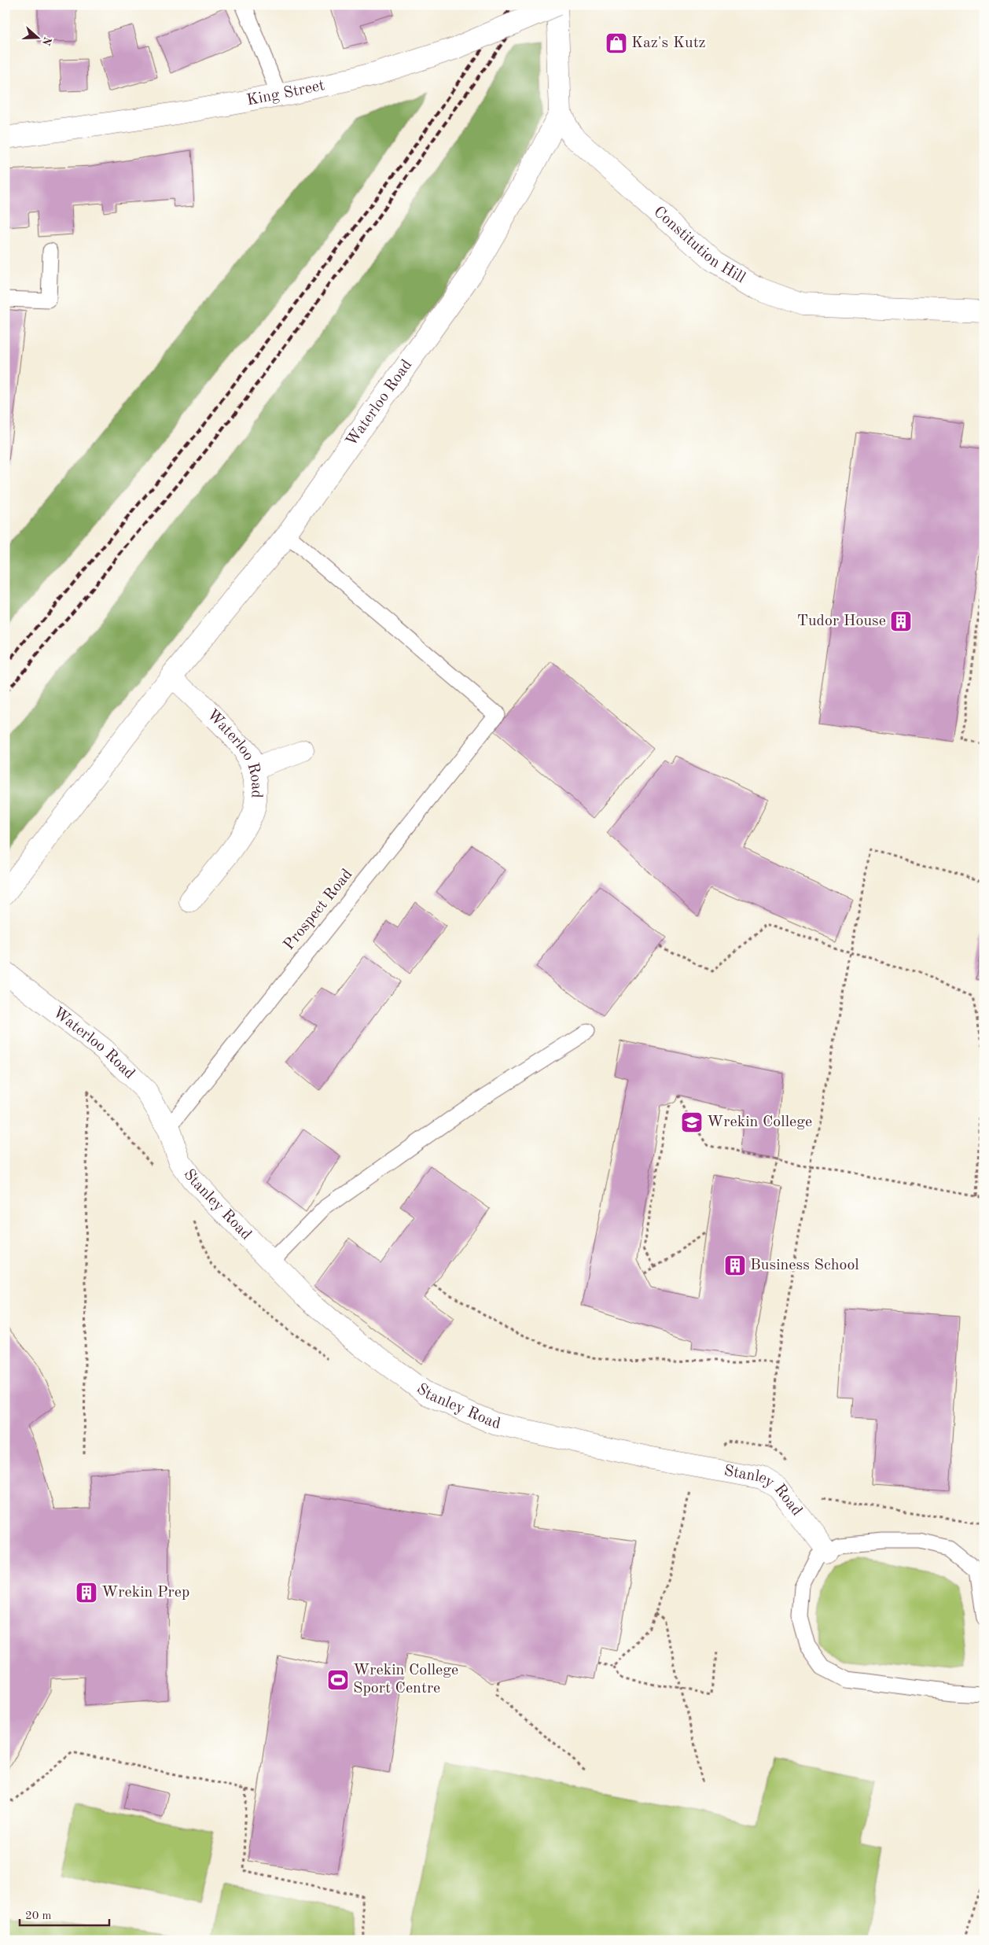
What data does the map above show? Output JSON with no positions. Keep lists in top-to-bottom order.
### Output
{
  "streets": {
    "street": [
      "King Street",
      "Constitution Hill",
      "Waterloo Road",
      "Stanley Road"
    ],
    "lane": ["Prospect Road"]
  },
  "crossings": [
    ["King Street", "Constitution Hill"],
    ["Constitution Hill", "Waterloo Road"],
    ["Waterloo Road", "Prospect Road"],
    ["Waterloo Road", "Stanley Road"],
    ["Prospect Road", "Stanley Road"]
  ],
  "places": {
    "shop": ["Kaz's Kutz"],
    "building": ["Tudor House", "Business School", "Wrekin Prep"],
    "school or university": ["Wrekin College"],
    "sports": ["Wrekin College Sport Centre"]
  },
  "scale_bar": "20 m",
  "north": "right"
}
